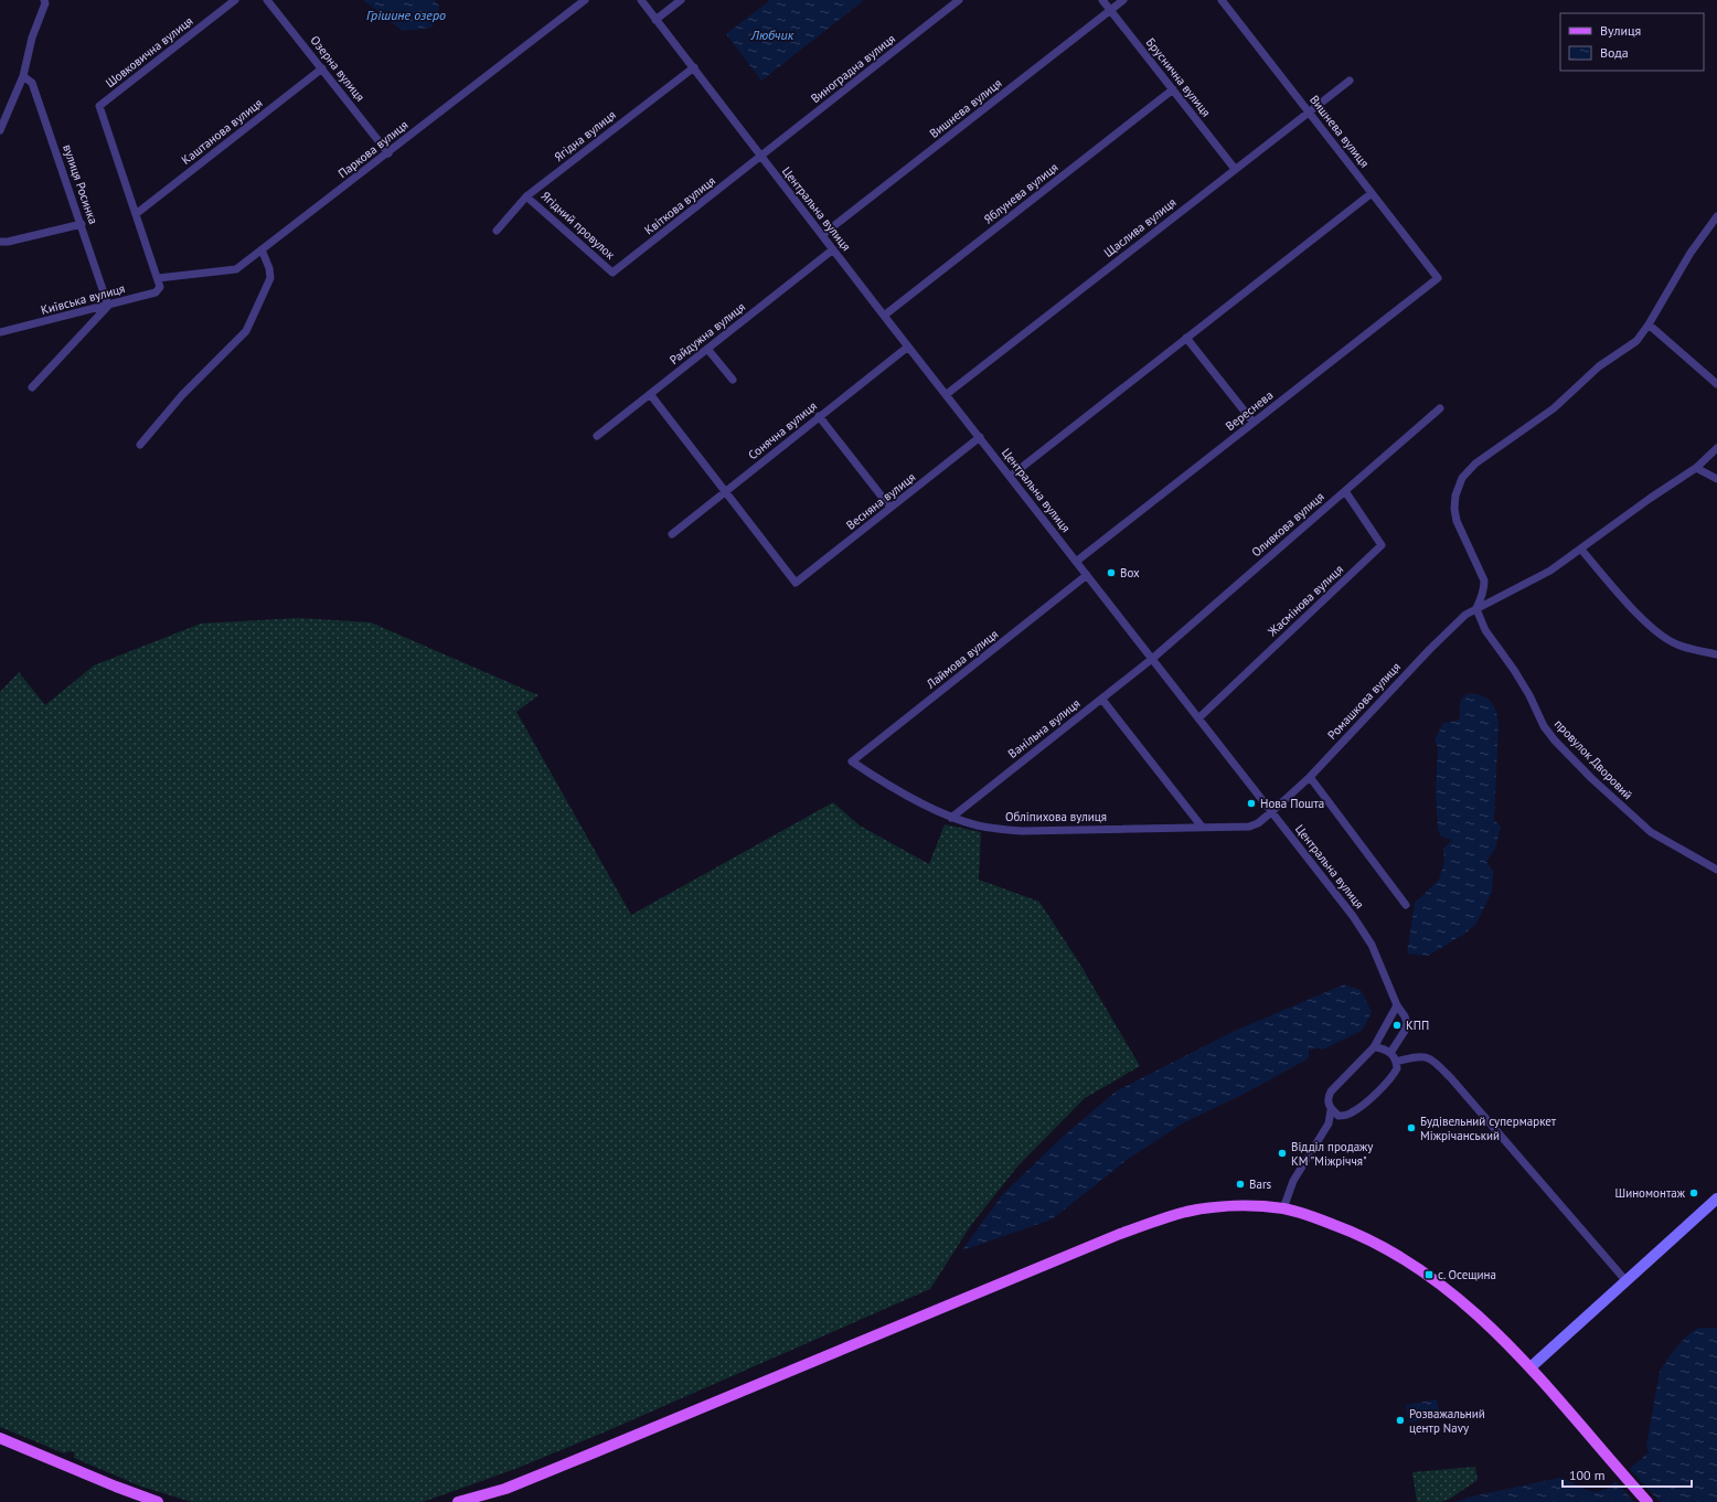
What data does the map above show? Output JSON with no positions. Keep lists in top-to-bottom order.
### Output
{
  "streets": {
    "street": [
      "Шовковична вулиця",
      "Озерна вулиця",
      "Виноградна вулиця",
      "Бруснична вулиця",
      "Вишнева вулиця",
      "Каштанова вулиця",
      "Ягідна вулиця",
      "Паркова вулиця",
      "вулиця Росинка",
      "Яблунева вулиця",
      "Квіткова вулиця",
      "Центральна вулиця",
      "Ягідний провулок",
      "Щаслива вулиця",
      "Київська вулиця",
      "Райдужна вулиця",
      "Вереснева",
      "Сонячна вулиця",
      "Весняна вулиця",
      "Оливкова вулиця",
      "Жасмінова вулиця",
      "Лаймова вулиця",
      "Ромашкова вулиця",
      "Ванільна вулиця",
      "провулок Дворовий",
      "Обліпихова вулиця"
    ]
  },
  "crossings": [
    ["Шовковична вулиця", "Каштанова вулиця"],
    ["Озерна вулиця", "Каштанова вулиця"],
    ["Озерна вулиця", "Паркова вулиця"],
    ["Виноградна вулиця", "Квіткова вулиця"],
    ["Виноградна вулиця", "Центральна вулиця"],
    ["Бруснична вулиця", "Вишнева вулиця"],
    ["Бруснична вулиця", "Яблунева вулиця"],
    ["Бруснична вулиця", "Щаслива вулиця"],
    ["Вишнева вулиця", "Центральна вулиця"],
    ["Вишнева вулиця", "Щаслива вулиця"],
    ["Вишнева вулиця", "Вереснева"],
    ["Ягідна вулиця", "Центральна вулиця"],
    ["Ягідна вулиця", "Ягідний провулок"],
    ["Паркова вулиця", "Київська вулиця"],
    ["вулиця Росинка", "Київська вулиця"],
    ["Яблунева вулиця", "Центральна вулиця"],
    ["Квіткова вулиця", "Центральна вулиця"],
    ["Квіткова вулиця", "Ягідний провулок"],
    ["Центральна вулиця", "Щаслива вулиця"],
    ["Центральна вулиця", "Райдужна вулиця"],
    ["Центральна вулиця", "Вереснева"],
    ["Центральна вулиця", "Сонячна вулиця"],
    ["Центральна вулиця", "Весняна вулиця"],
    ["Центральна вулиця", "Оливкова вулиця"],
    ["Центральна вулиця", "Жасмінова вулиця"],
    ["Центральна вулиця", "Лаймова вулиця"],
    ["Центральна вулиця", "Ромашкова вулиця"],
    ["Центральна вулиця", "Ванільна вулиця"],
    ["Центральна вулиця", "Обліпихова вулиця"],
    ["Сонячна вулиця", "Весняна вулиця"],
    ["Оливкова вулиця", "Жасмінова вулиця"],
    ["Оливкова вулиця", "Ванільна вулиця"],
    ["Лаймова вулиця", "Обліпихова вулиця"],
    ["Ромашкова вулиця", "провулок Дворовий"],
    ["Ромашкова вулиця", "Обліпихова вулиця"],
    ["Ванільна вулиця", "Обліпихова вулиця"]
  ],
  "water": ["Грішине озеро", "Любчик"],
  "places": {
    "other": [
      "Box",
      "Нова Пошта",
      "КПП",
      "Будівельний супермаркет Міжрічанський",
      "Відділ продажу КМ \"Міжріччя\"",
      "Bars",
      "Шиномонтаж",
      "Розважальний центр Navy"
    ],
    "transit": ["с. Осещина"]
  },
  "legend": ["Вулиця", "Вода"],
  "scale_bar": "100 m"
}
